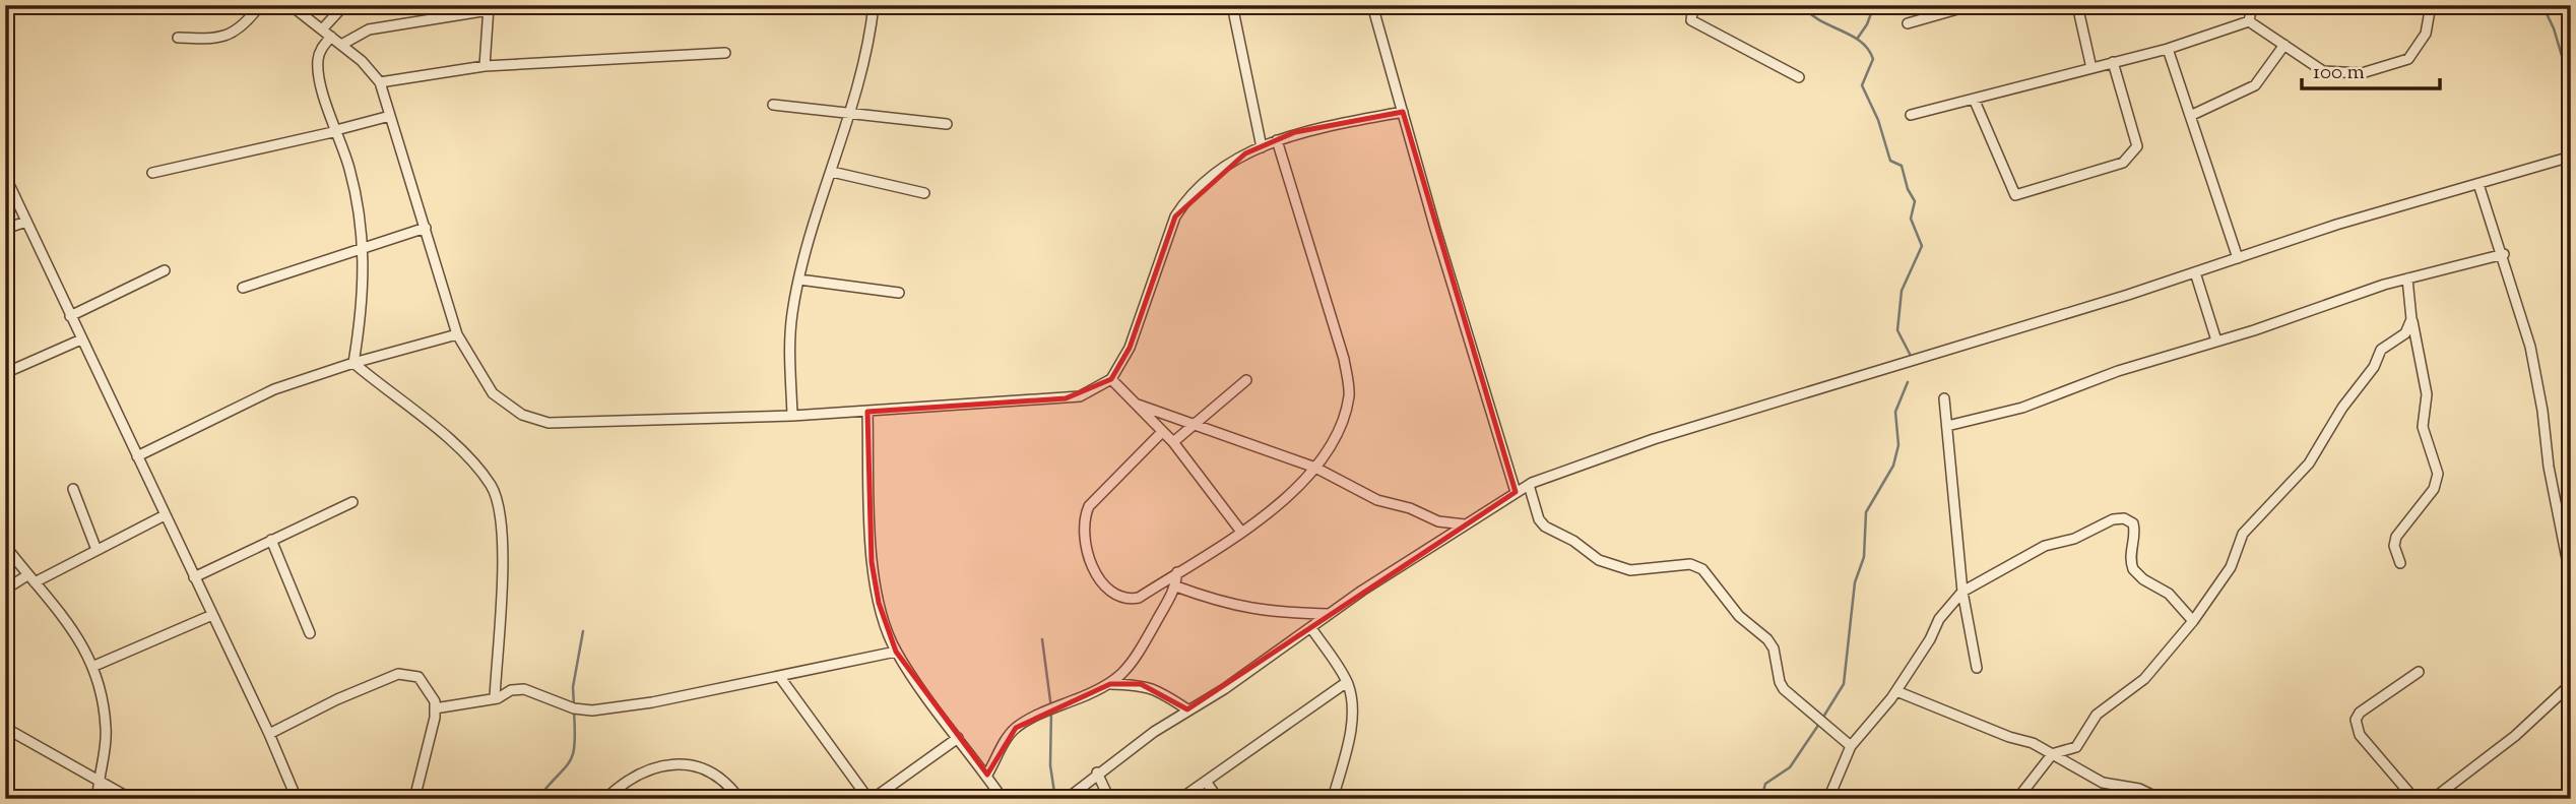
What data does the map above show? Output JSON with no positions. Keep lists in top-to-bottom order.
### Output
{
  "scale_bar": "100 m"
}
